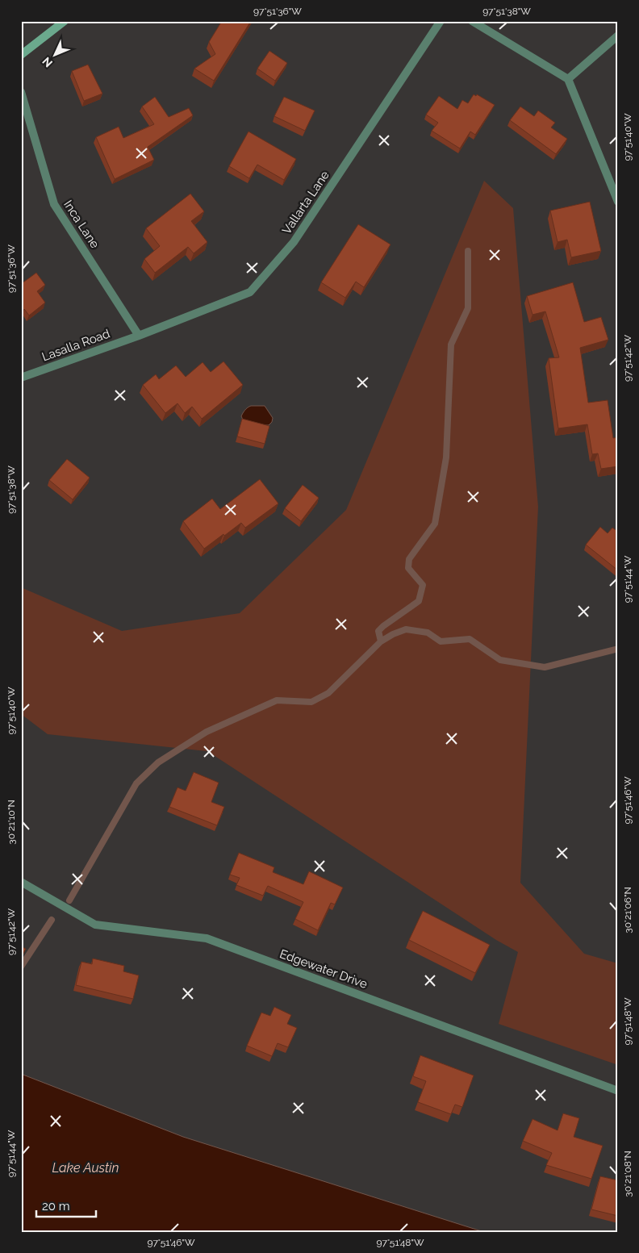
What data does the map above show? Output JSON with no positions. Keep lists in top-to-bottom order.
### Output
{
  "streets": {
    "street": [
      "Vallarta Lane",
      "Inca Lane",
      "Lasalla Road",
      "Edgewater Drive"
    ]
  },
  "crossings": [
    ["Vallarta Lane", "Inca Lane"],
    ["Vallarta Lane", "Lasalla Road"],
    ["Inca Lane", "Lasalla Road"]
  ],
  "water": ["Lake Austin"],
  "scale_bar": "20 m",
  "north": "bottom left",
  "coordinates": [
    "97°51'36\"W",
    "97°51'38\"W",
    "97°51'40\"W",
    "97°51'42\"W",
    "97°51'44\"W",
    "97°51'46\"W",
    "30°21'10\"N",
    "30°21'06\"N",
    "97°51'48\"W",
    "30°21'08\"N"
  ]
}
